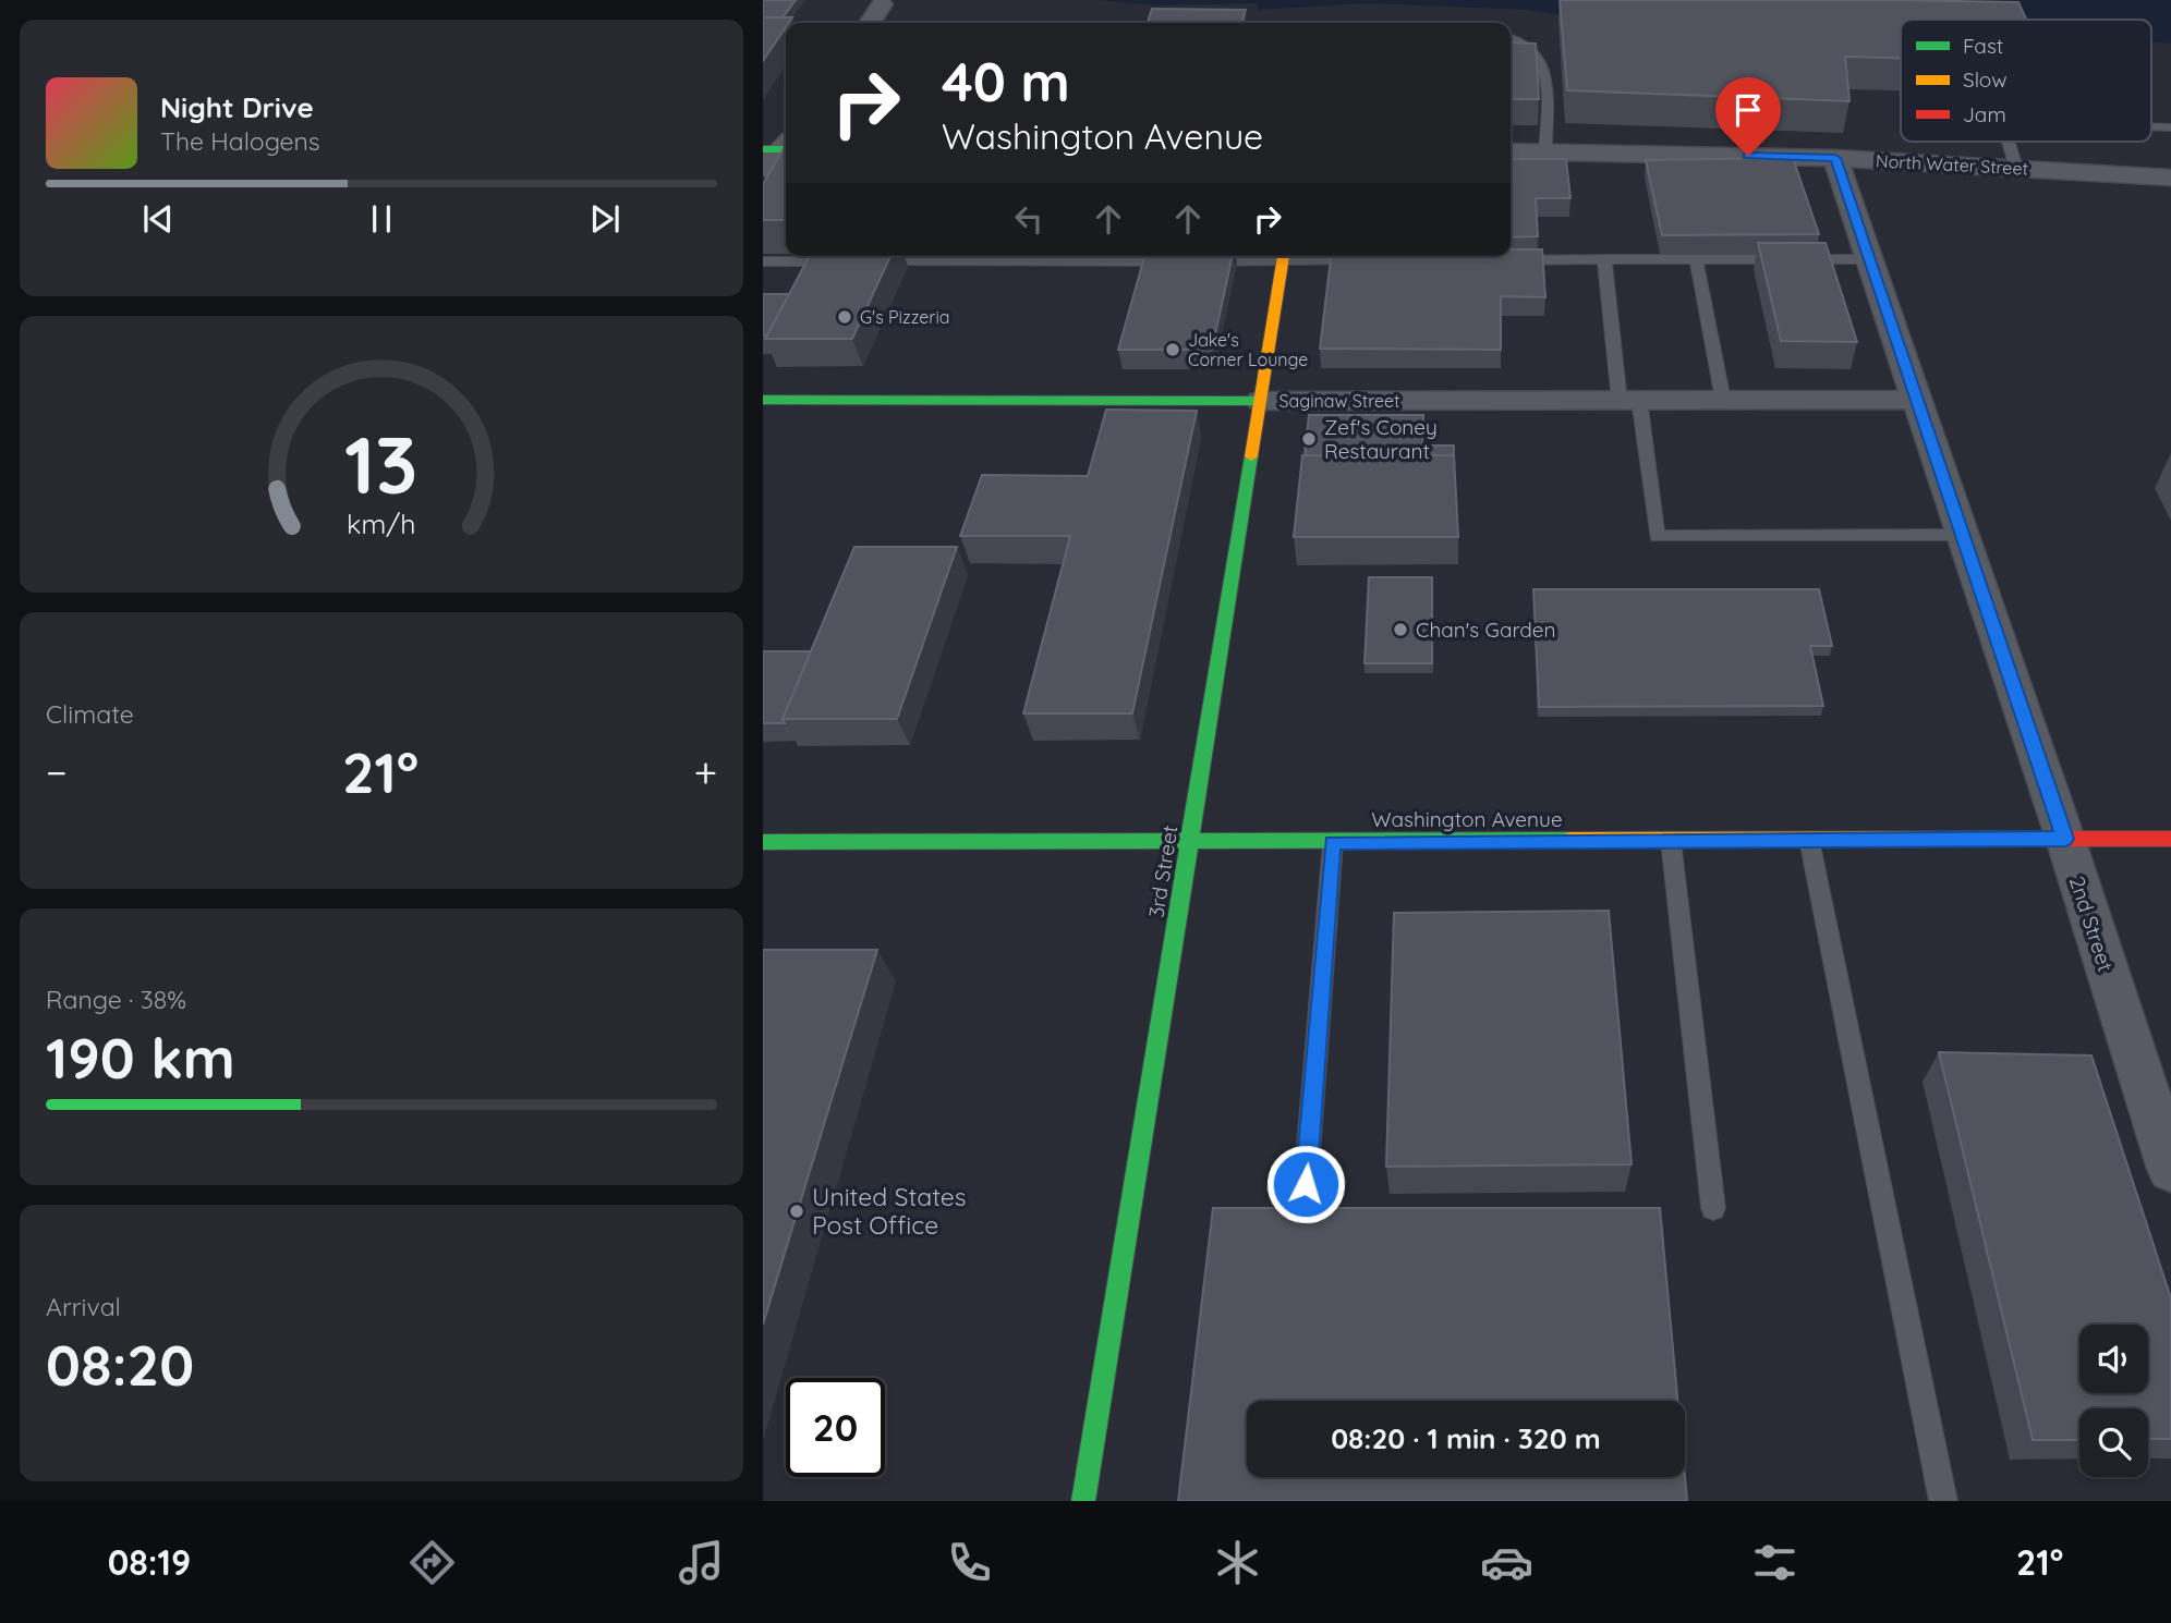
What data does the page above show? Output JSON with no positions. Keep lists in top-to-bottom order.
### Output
{
  "streets": {
    "street": [
      "North Water Street",
      "Saginaw Street",
      "Washington Avenue",
      "3rd Street",
      "2nd Street"
    ]
  },
  "crossings": [
    ["North Water Street", "2nd Street"],
    ["Saginaw Street", "3rd Street"],
    ["Saginaw Street", "2nd Street"],
    ["Washington Avenue", "3rd Street"],
    ["Washington Avenue", "2nd Street"]
  ],
  "places": [
    "G's Pizzeria",
    "Jake's Corner Lounge",
    "Zef's Coney Restaurant",
    "Chan's Garden",
    "United States Post Office"
  ],
  "legend": ["Fast", "Slow", "Jam"],
  "page": {
    "turn": ["40 m", "Washington Avenue"],
    "song": ["Night Drive", "The Halogens"],
    "tile": [
      "Climate",
      ["Range · 38%", "190 km"],
      ["Arrival", "08:20"]
    ],
    "heat": ["−", "21°", "+"],
    "limit": "20",
    "trip": "08:20 · 1 min · 320 m",
    "tabs": ["08:19", "21°"],
    "gauge": ["13", "km/h"]
  }
}
